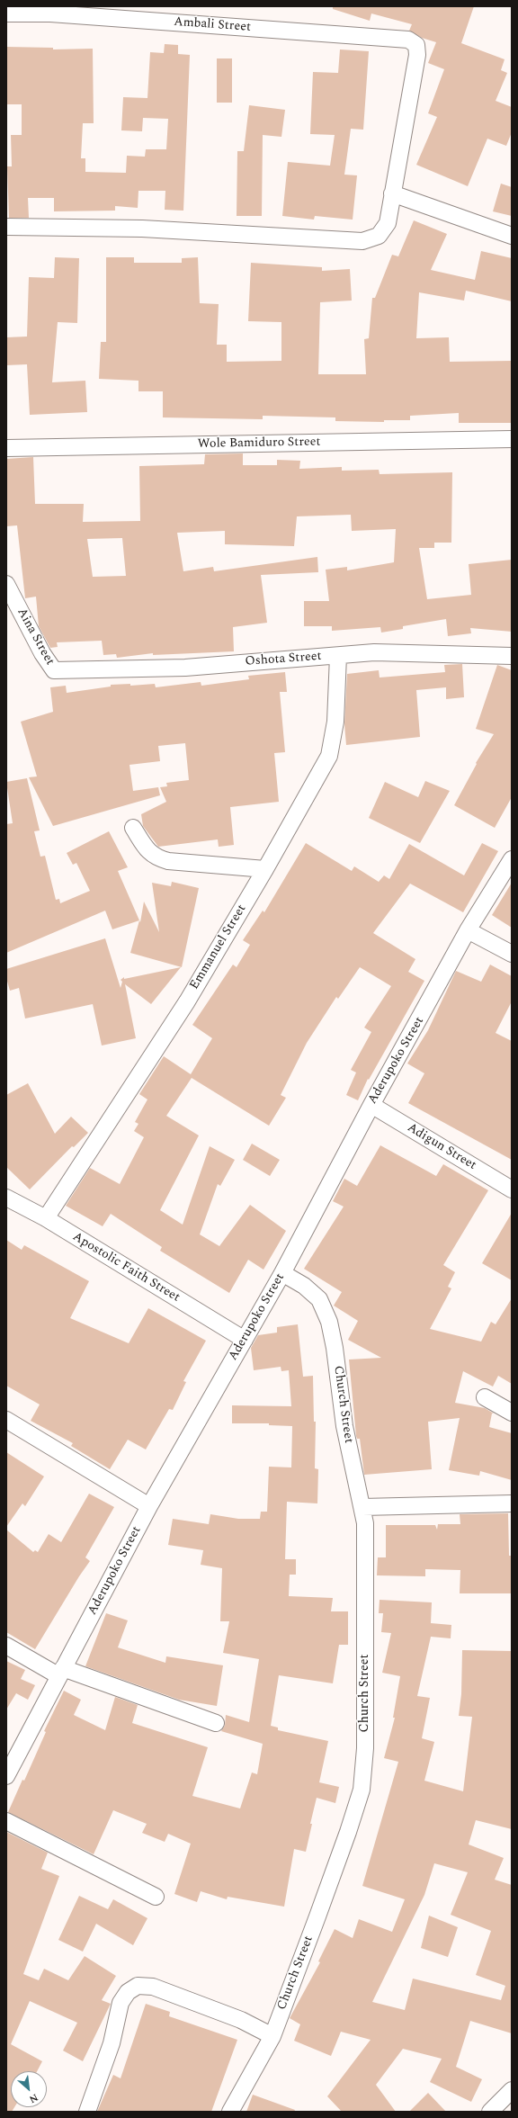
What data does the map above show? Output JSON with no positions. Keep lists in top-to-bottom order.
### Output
{
  "streets": {
    "street": [
      "Ambali Street",
      "Wole Bamiduro Street",
      "Aina Street",
      "Oshota Street",
      "Emmanuel Street",
      "Aderupoko Street",
      "Adigun Street",
      "Apostolic Faith Street",
      "Church Street"
    ]
  },
  "crossings": [
    ["Aina Street", "Oshota Street"],
    ["Oshota Street", "Emmanuel Street"],
    ["Emmanuel Street", "Apostolic Faith Street"],
    ["Aderupoko Street", "Adigun Street"],
    ["Aderupoko Street", "Apostolic Faith Street"],
    ["Aderupoko Street", "Church Street"]
  ],
  "north": "bottom right"
}
